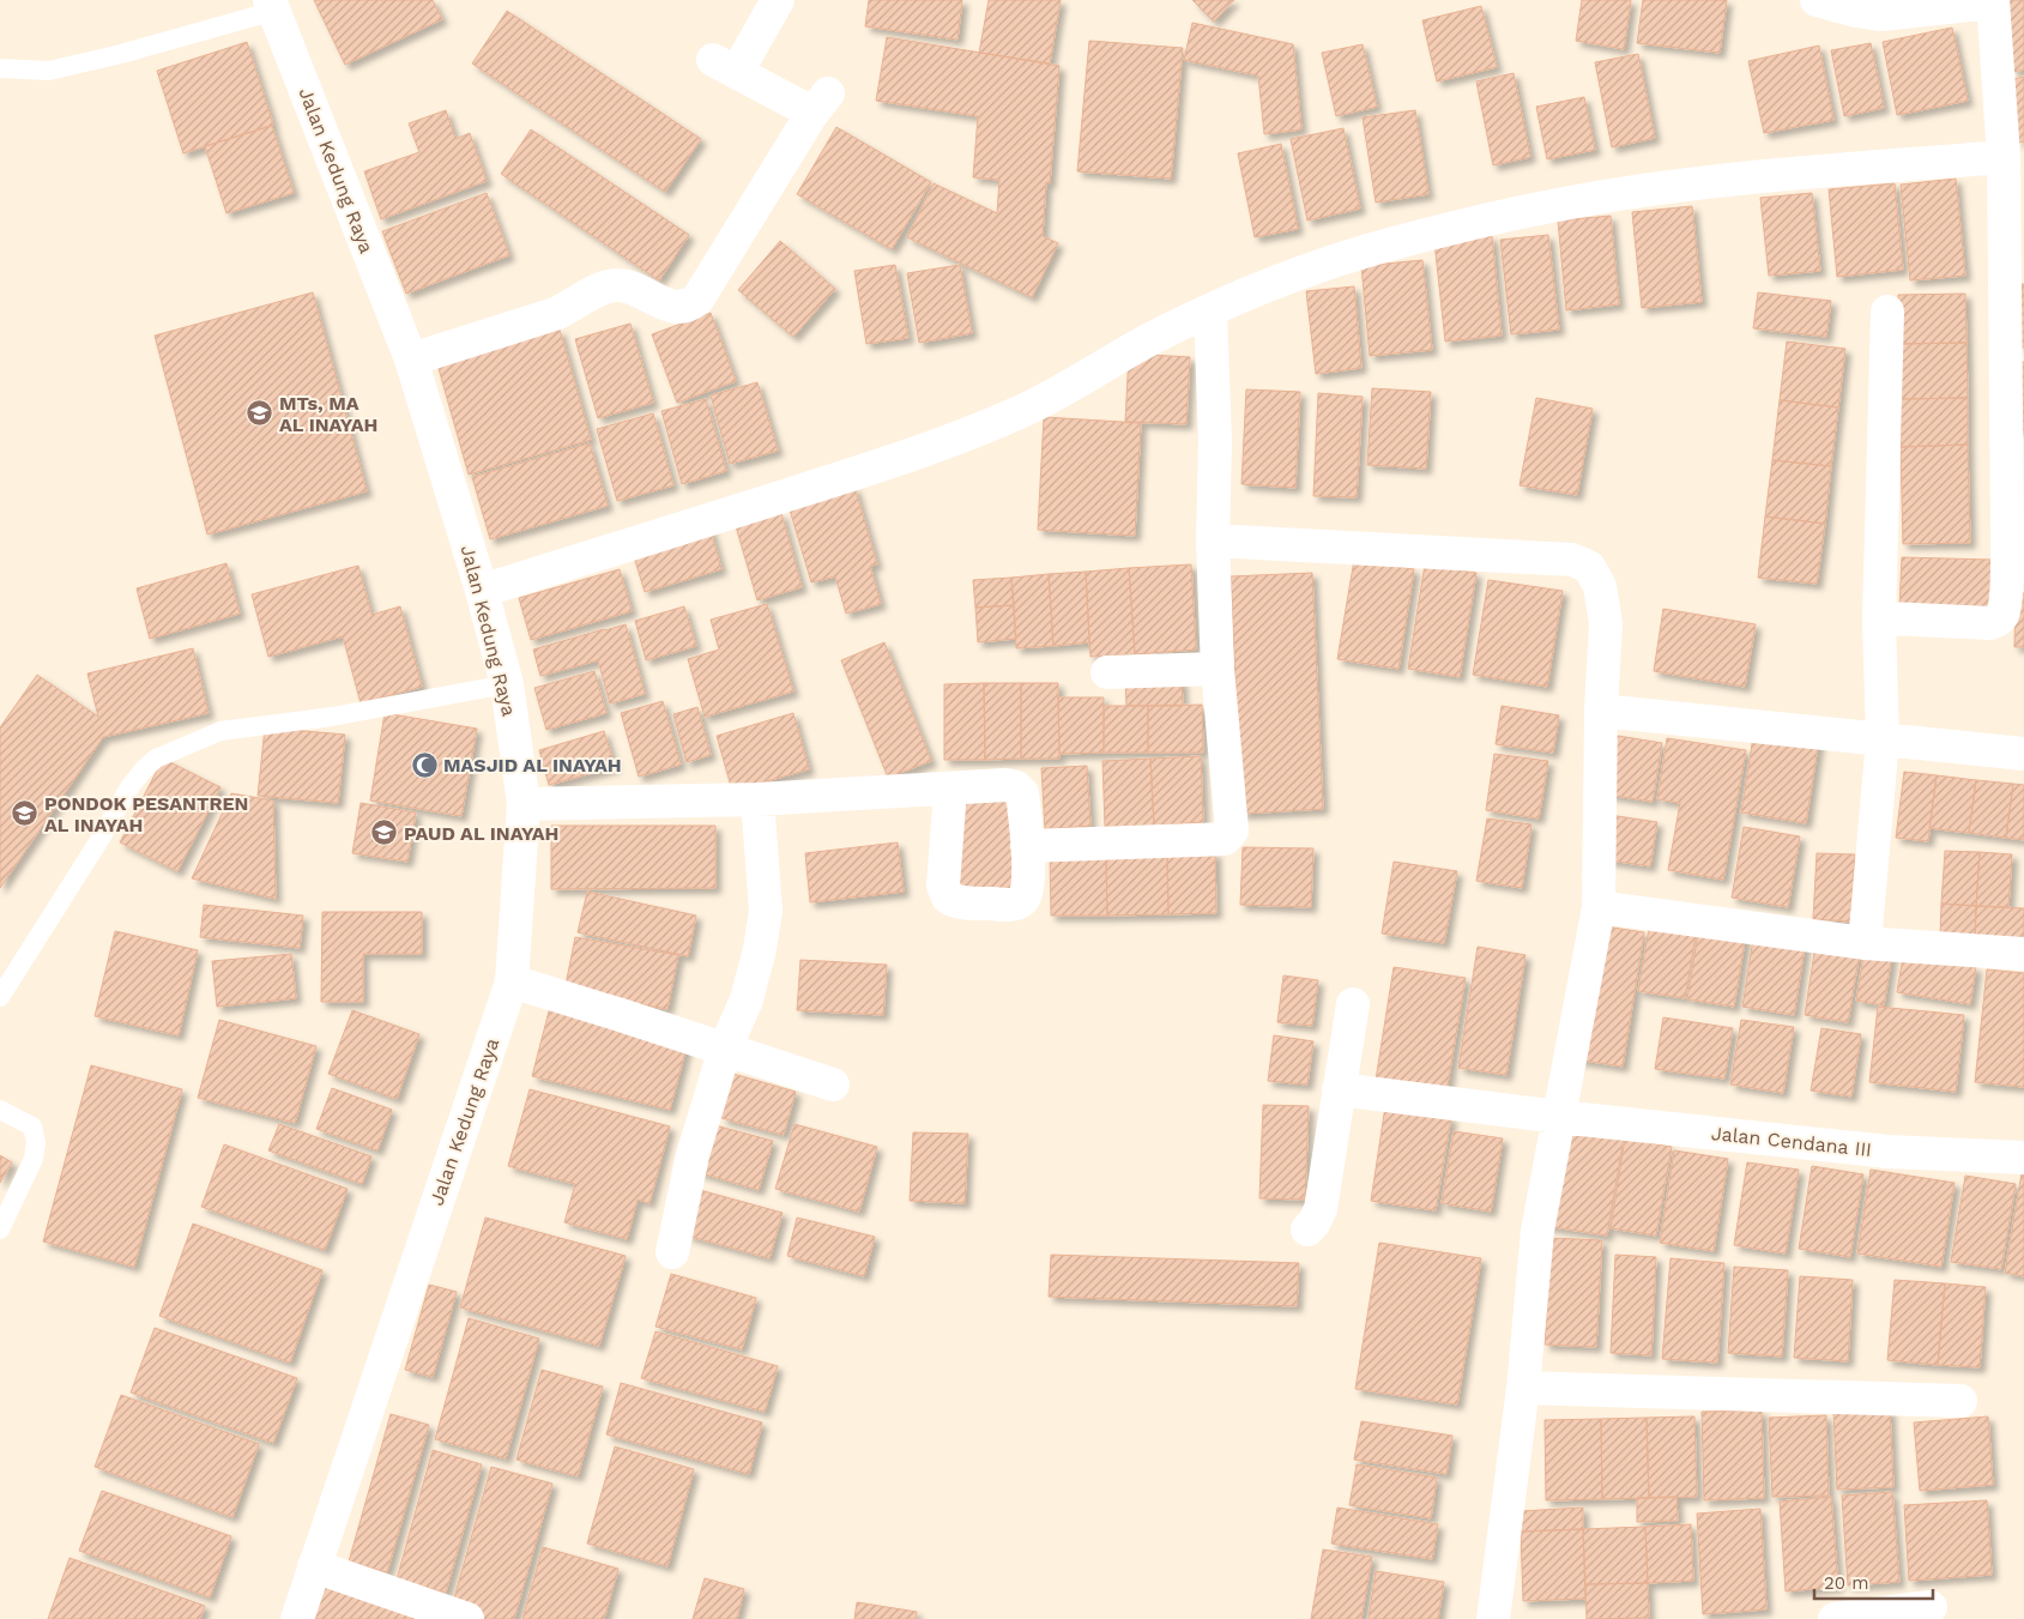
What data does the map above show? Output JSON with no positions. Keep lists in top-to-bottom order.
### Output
{
  "streets": {
    "street": ["Jalan Kedung Raya", "Jalan Cendana III"]
  },
  "places": {
    "school or university": ["MTs, MA AL INAYAH", "PONDOK PESANTREN AL INAYAH", "PAUD AL INAYAH"],
    "mosque": ["MASJID AL INAYAH"]
  },
  "scale_bar": "20 m"
}
